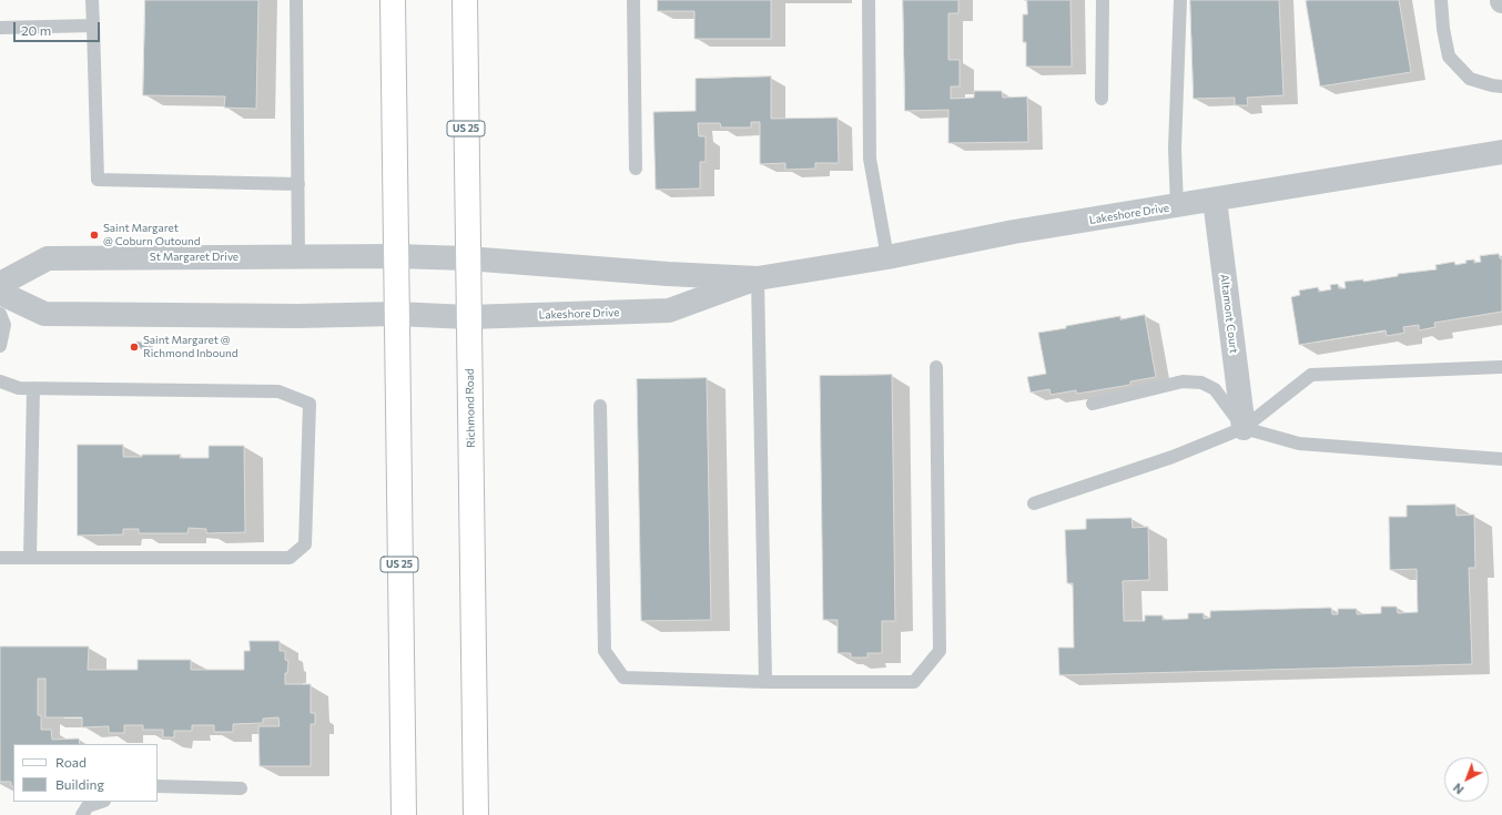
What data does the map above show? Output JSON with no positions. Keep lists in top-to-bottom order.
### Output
{
  "streets": {
    "main road": ["US 25", "Richmond Road"],
    "street": ["Lakeshore Drive", "St Margaret Drive", "Altamont Court"]
  },
  "crossings": [
    ["US 25", "Lakeshore Drive"],
    ["US 25", "St Margaret Drive"],
    ["Lakeshore Drive", "St Margaret Drive"],
    ["Lakeshore Drive", "Altamont Court"],
    ["Lakeshore Drive", "Richmond Road"]
  ],
  "places": ["Saint Margaret @ Coburn Outound", "Saint Margaret @ Richmond Inbound"],
  "legend": ["Road", "Building"],
  "scale_bar": "20 m",
  "north": "bottom left"
}
